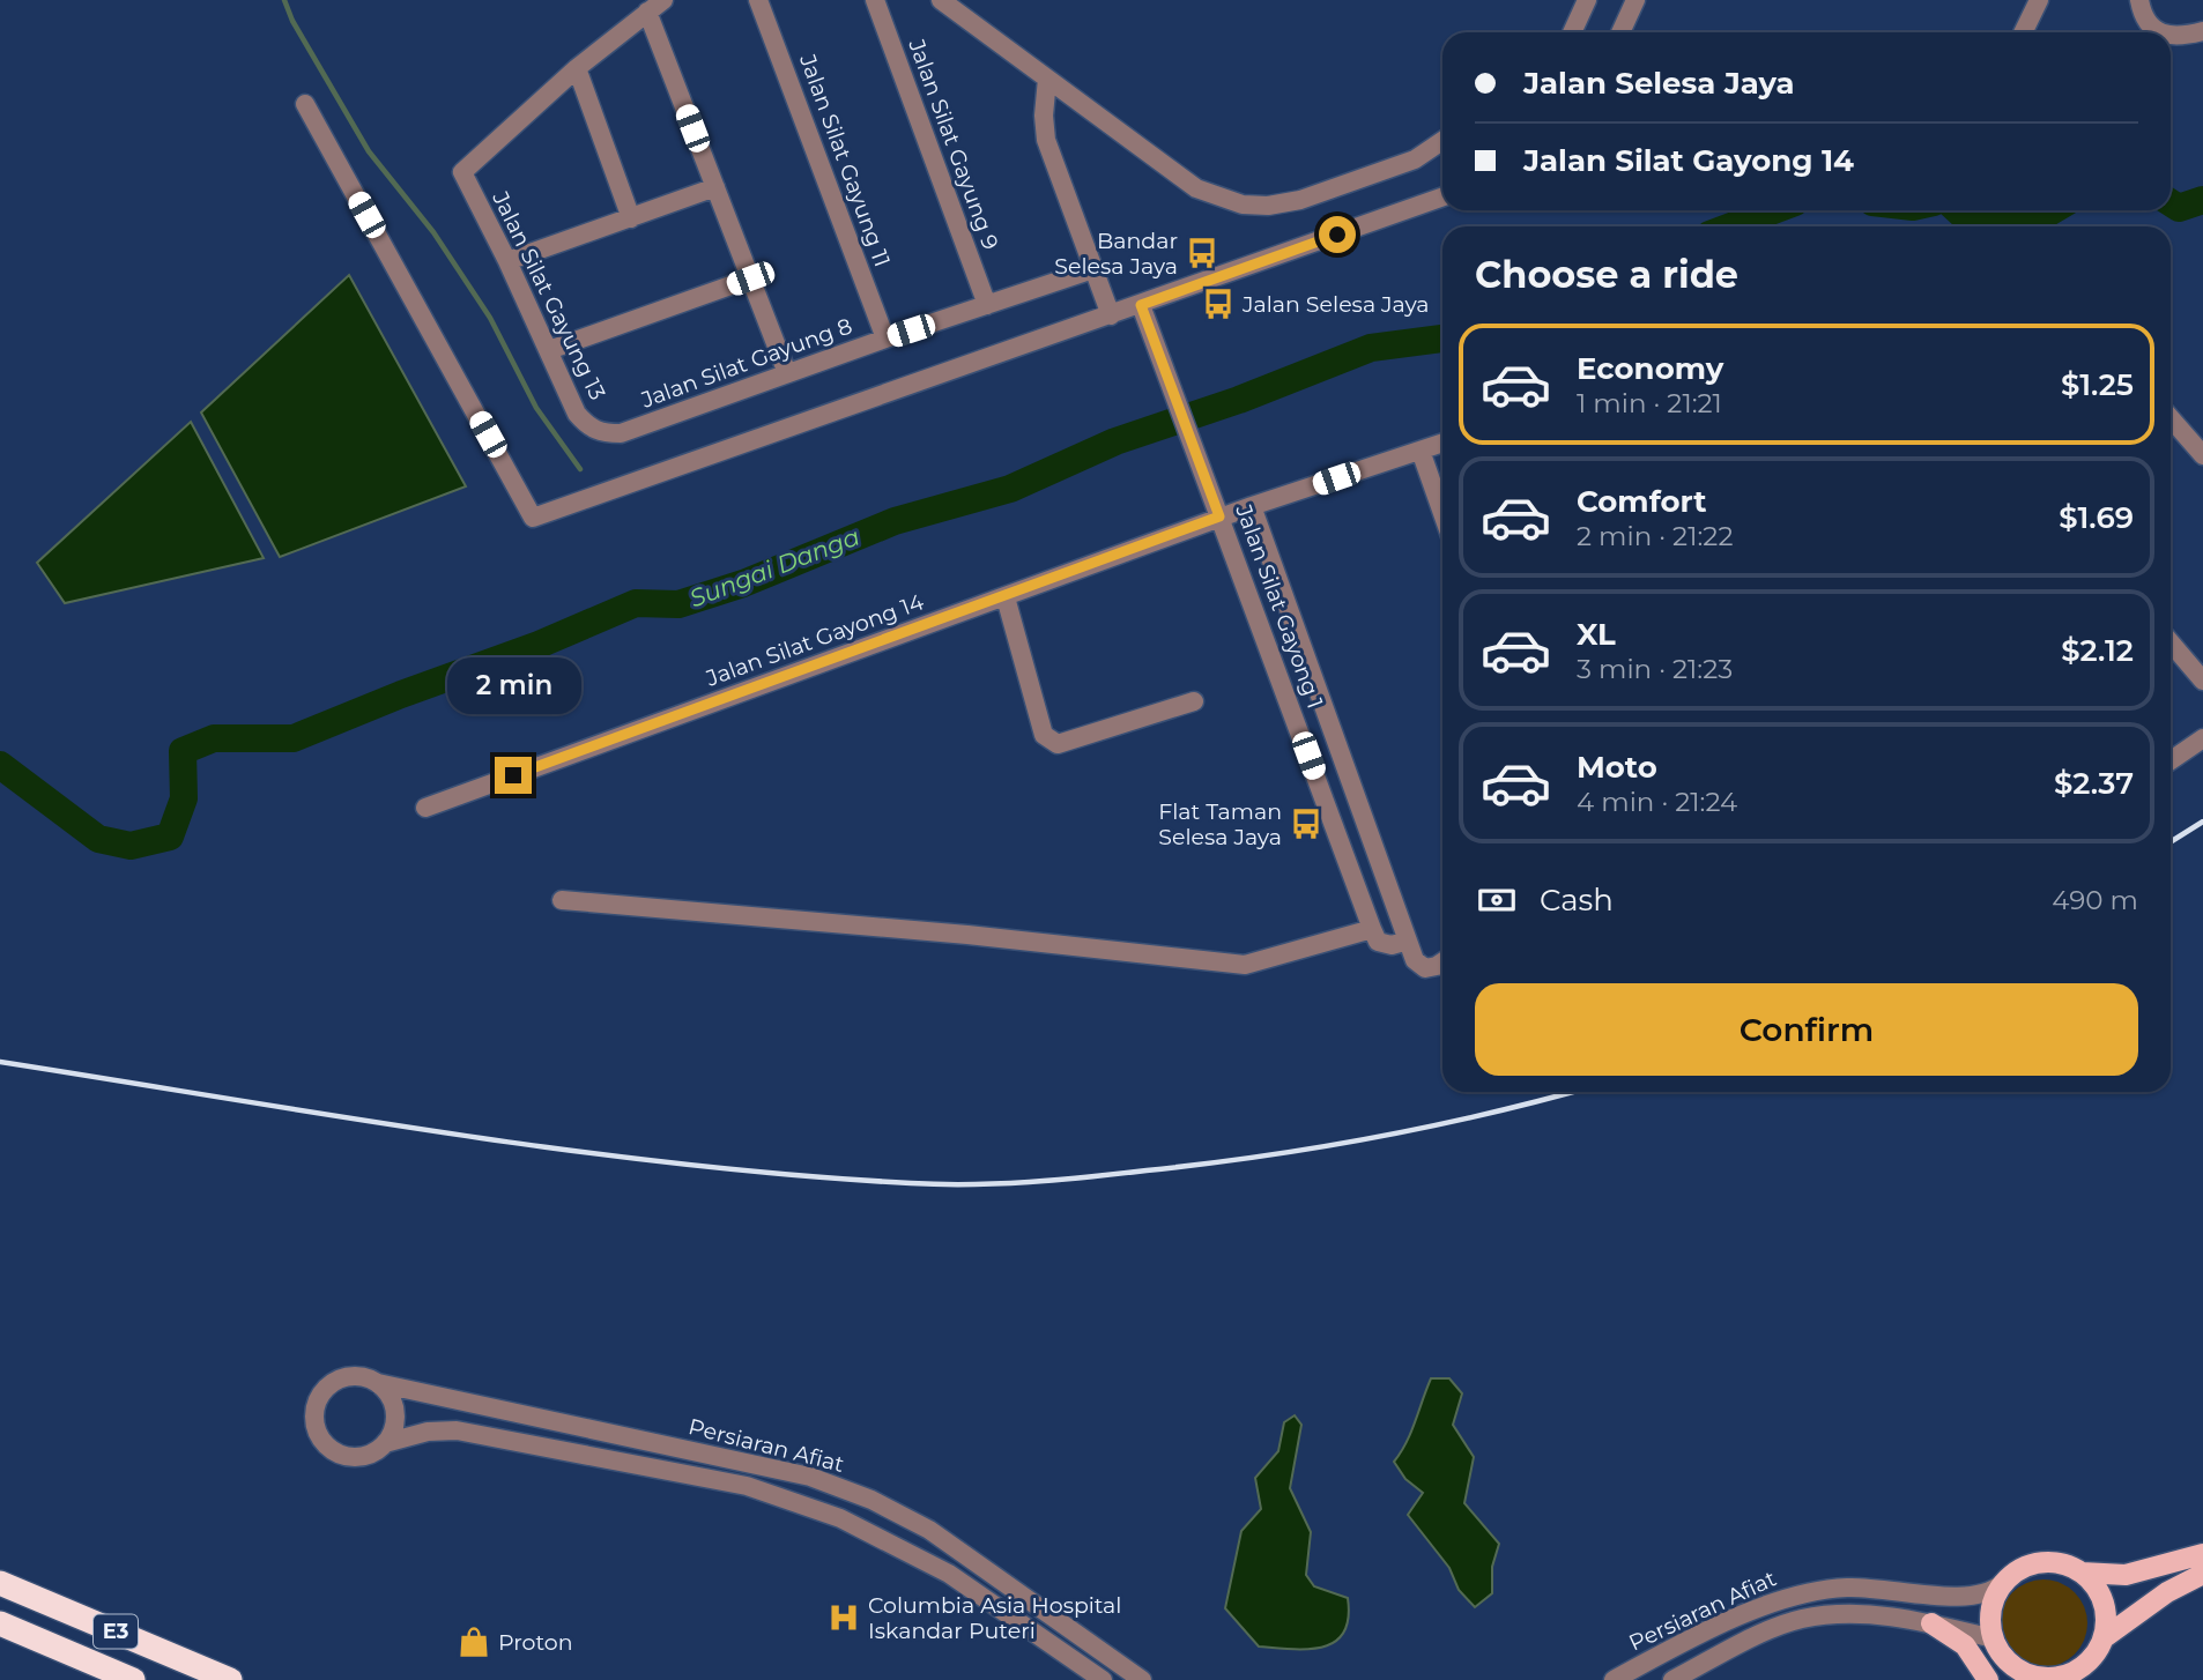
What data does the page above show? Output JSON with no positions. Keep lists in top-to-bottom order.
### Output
{
  "streets": {
    "highway": ["E3"],
    "street": [
      "Jalan Silat Gayung 9",
      "Jalan Silat Gayung 11",
      "Jalan Silat Gayung 13",
      "Jalan Silat Gayung 8",
      "Jalan Silat Gayong 1",
      "Jalan Silat Gayong 14",
      "Persiaran Afiat"
    ]
  },
  "crossings": [
    ["Jalan Silat Gayung 9", "Jalan Silat Gayung 8"],
    ["Jalan Silat Gayung 11", "Jalan Silat Gayung 8"],
    ["Jalan Silat Gayung 13", "Jalan Silat Gayung 8"],
    ["Jalan Silat Gayong 1", "Jalan Silat Gayong 14"]
  ],
  "water": ["Sungai Danga"],
  "places": {
    "bus stop": ["Bandar Selesa Jaya", "Jalan Selesa Jaya", "Flat Taman Selesa Jaya"],
    "hospital": ["Columbia Asia Hospital Iskandar Puteri"],
    "shop": ["Proton"]
  },
  "page": {
    "banner": ["Jalan Selesa Jaya", "Jalan Silat Gayong 14"],
    "heading": "Choose a ride",
    "list": [
      {
        "name": "Economy",
        "note": "1 min · 21:21",
        "value": "$1.25"
      },
      {
        "name": "Comfort",
        "note": "2 min · 21:22",
        "value": "$1.69"
      },
      {
        "name": "XL",
        "note": "3 min · 21:23",
        "value": "$2.12"
      },
      {
        "name": "Moto",
        "note": "4 min · 21:24",
        "value": "$2.37"
      }
    ],
    "bubble": "2 min",
    "pay": ["Cash", "490 m"],
    "buttons": "Confirm"
  }
}
